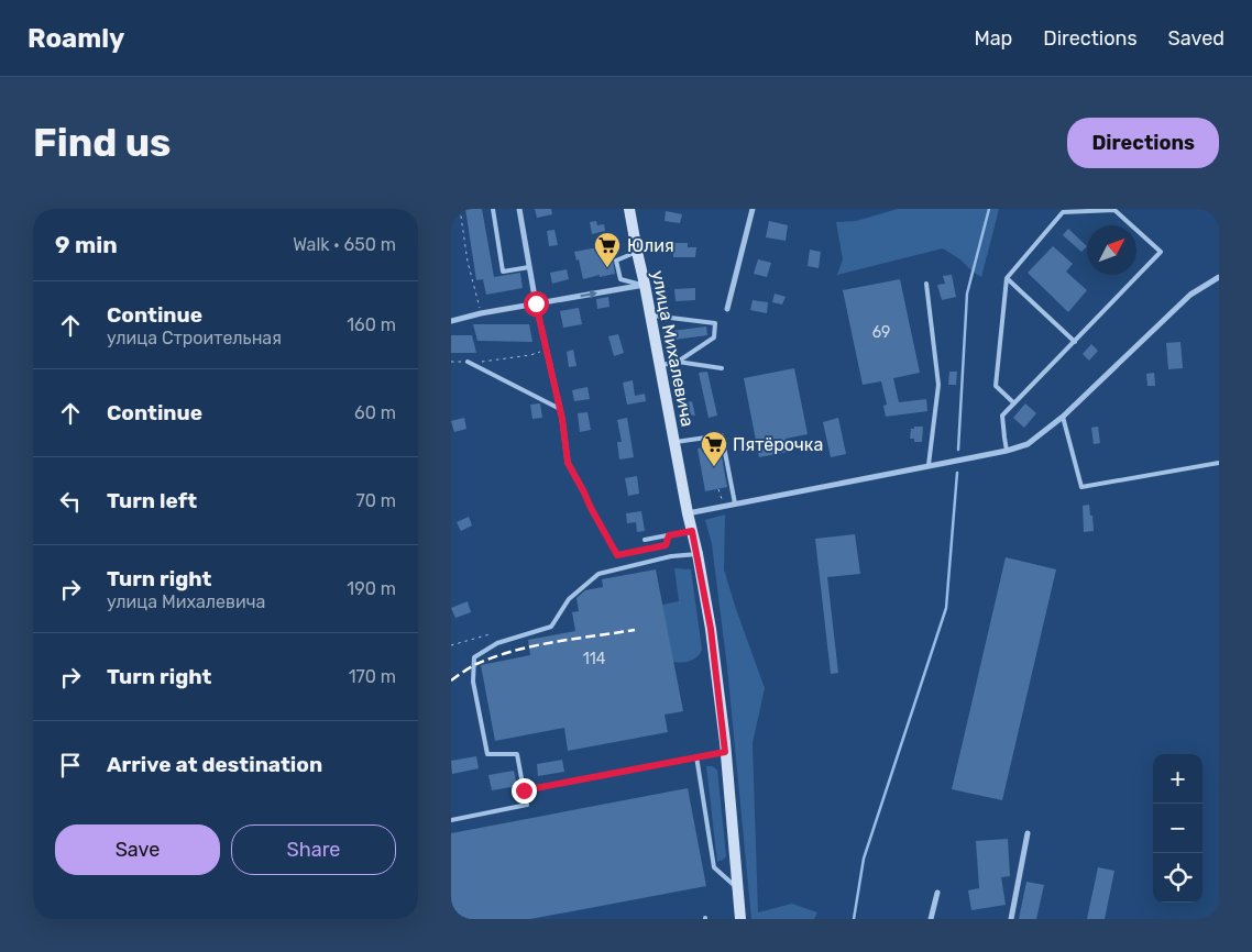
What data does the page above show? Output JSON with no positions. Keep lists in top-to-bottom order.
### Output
{
  "streets": {
    "street": ["улица Михалевича"]
  },
  "places": {
    "supermarket": ["Юлия", "Пятёрочка"]
  },
  "house_numbers": ["69", "114"],
  "north": "top right",
  "page": {
    "header": "Roamly",
    "nav": ["Map", "Directions", "Saved"],
    "buttons": [
      "Directions",
      ["Save", "Share"]
    ],
    "title": "Find us",
    "heading": ["9 min", "Walk · 650 m"],
    "list": [
      ["Continue", "улица Строительная", "160 m"],
      ["Continue", "60 m"],
      ["Turn left", "70 m"],
      ["Turn right", "улица Михалевича", "190 m"],
      ["Turn right", "170 m"],
      "Arrive at destination"
    ],
    "map_buttons": ["+", "−"]
  }
}
